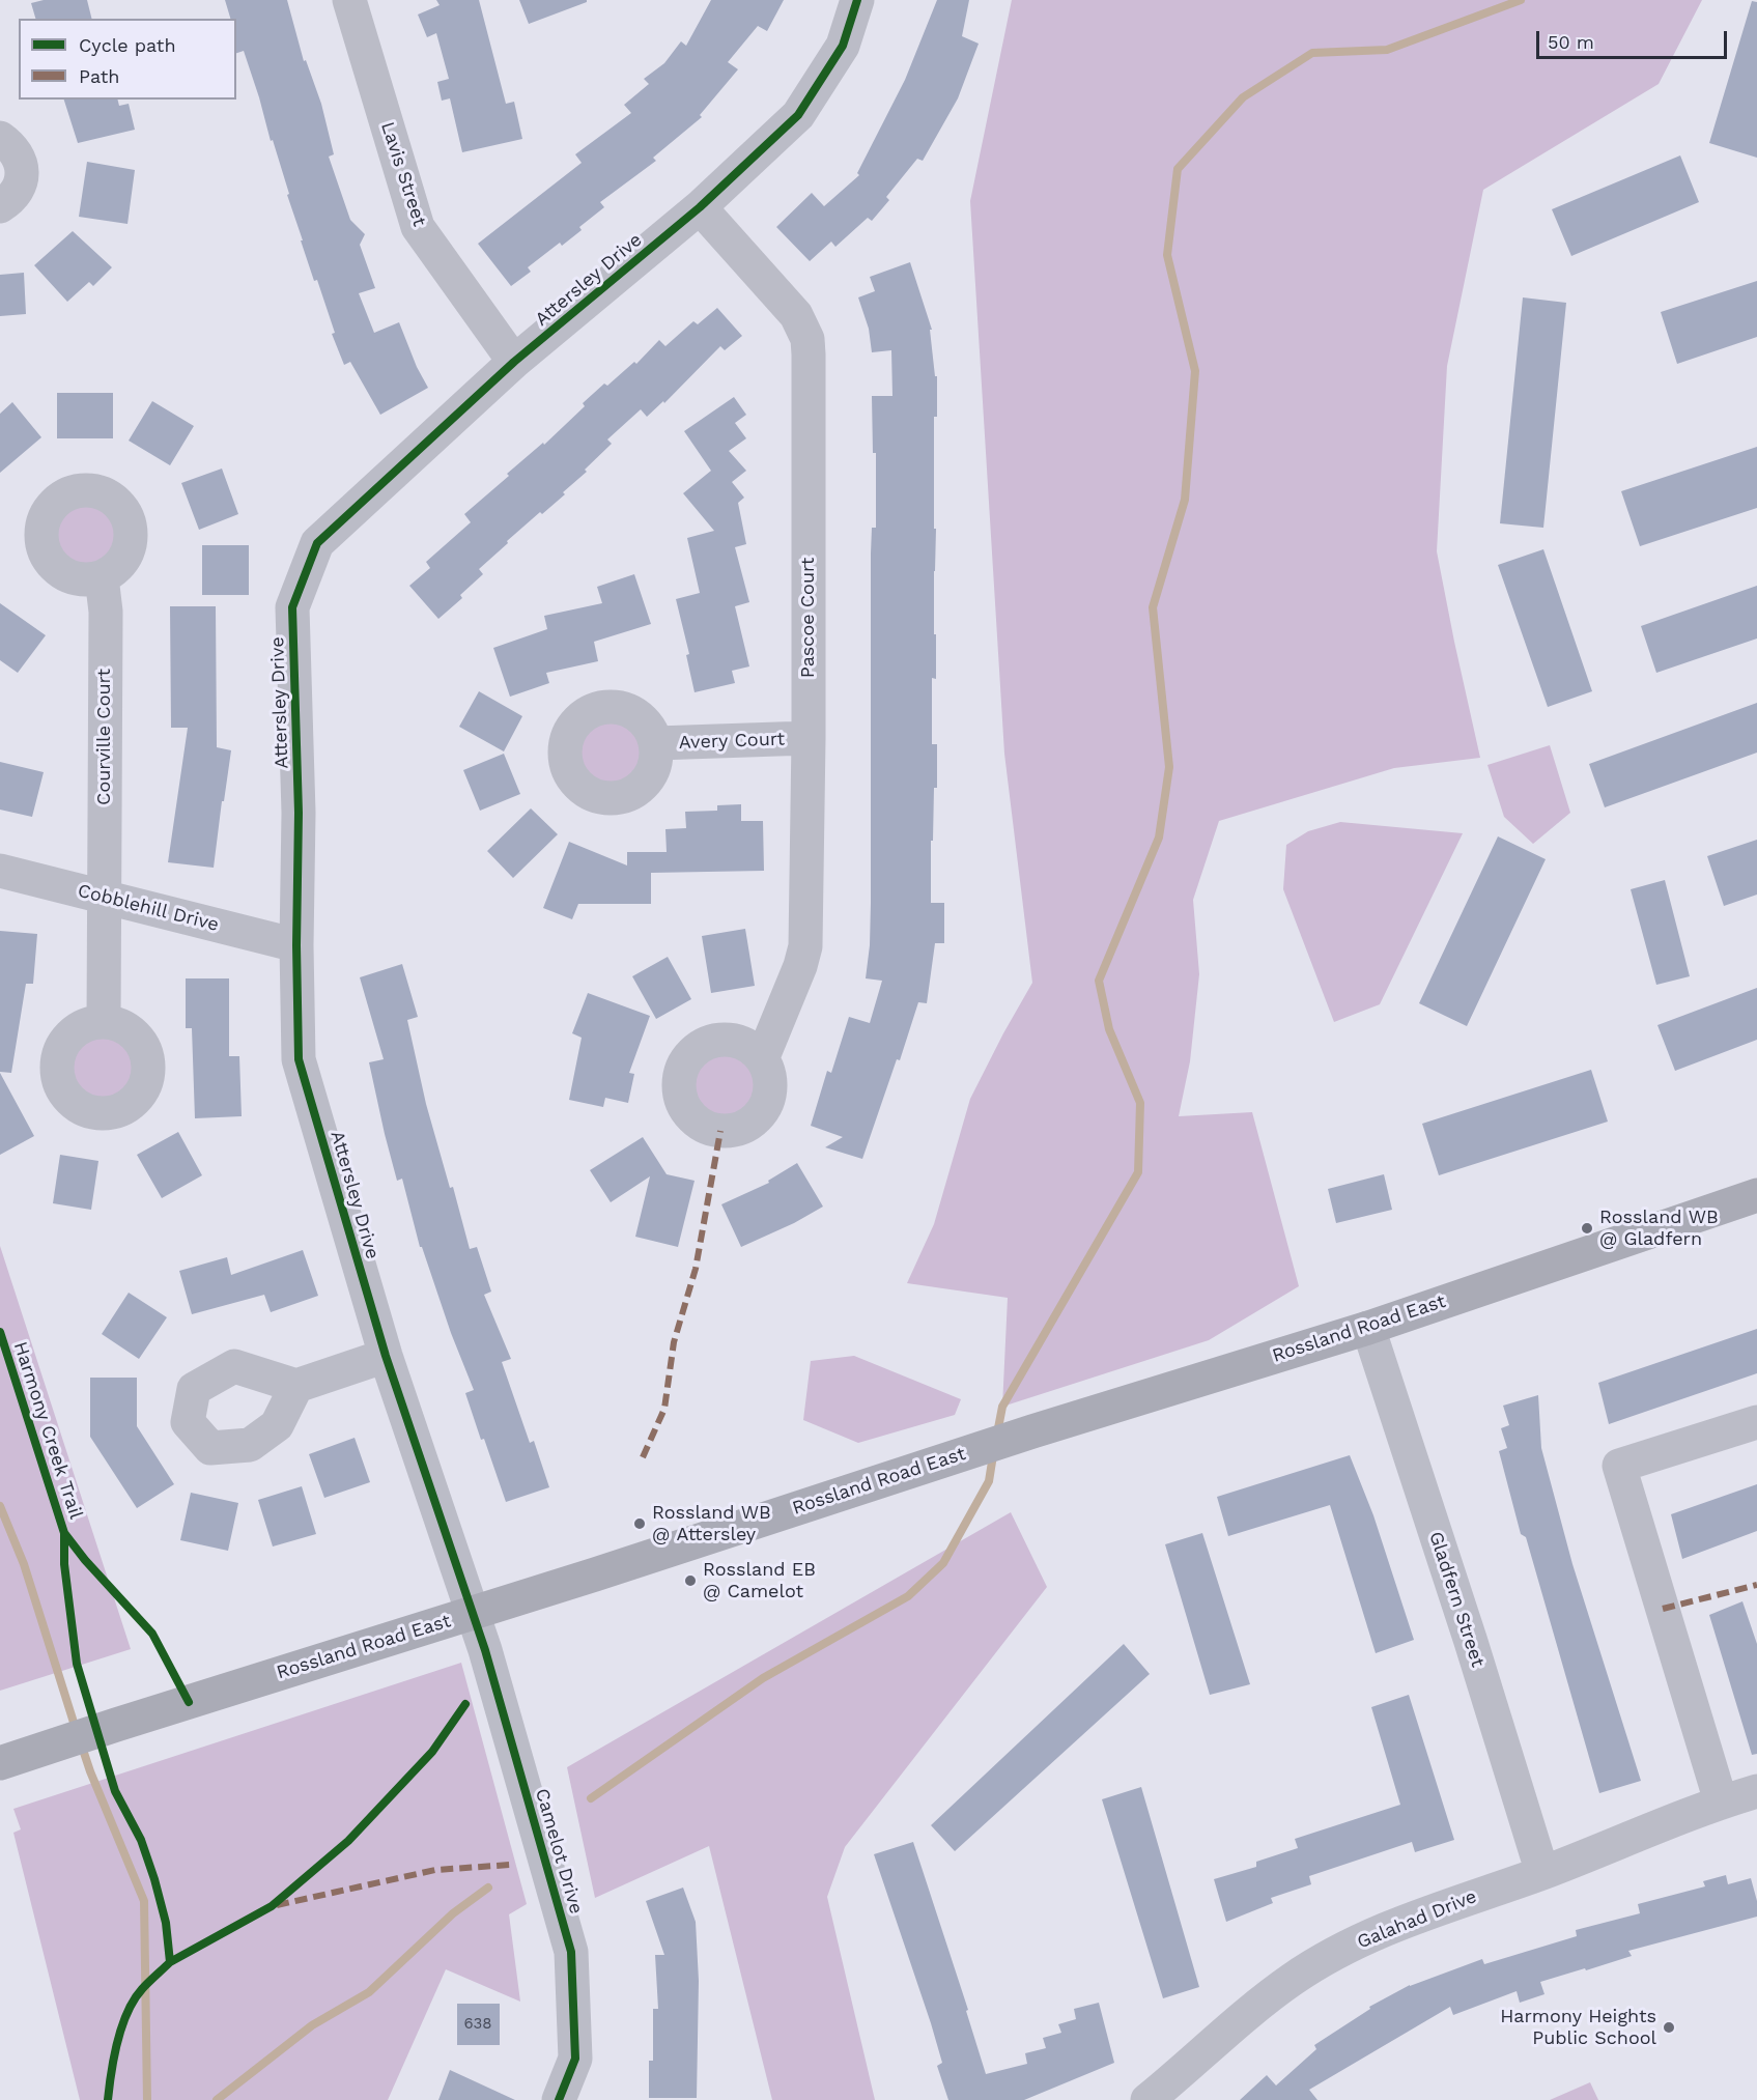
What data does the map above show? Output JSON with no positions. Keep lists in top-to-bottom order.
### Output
{
  "streets": {
    "main road": ["Rossland Road East"],
    "street": [
      "Lavis Street",
      "Attersley Drive",
      "Pascoe Court",
      "Courville Court",
      "Avery Court",
      "Cobblehill Drive",
      "Gladfern Street",
      "Camelot Drive",
      "Galahad Drive"
    ],
    "cycle path": ["Harmony Creek Trail"]
  },
  "crossings": [
    ["Lavis Street", "Attersley Drive"],
    ["Attersley Drive", "Pascoe Court"],
    ["Attersley Drive", "Cobblehill Drive"],
    ["Attersley Drive", "Rossland Road East"],
    ["Attersley Drive", "Camelot Drive"],
    ["Pascoe Court", "Avery Court"],
    ["Courville Court", "Cobblehill Drive"],
    ["Rossland Road East", "Gladfern Street"],
    ["Rossland Road East", "Camelot Drive"],
    ["Gladfern Street", "Galahad Drive"]
  ],
  "places": [
    "Rossland WB @ Gladfern",
    "Rossland WB @ Attersley",
    "Rossland EB @ Camelot",
    "Harmony Heights Public School"
  ],
  "house_numbers": ["638"],
  "legend": ["Cycle path", "Path"],
  "scale_bar": "50 m"
}
